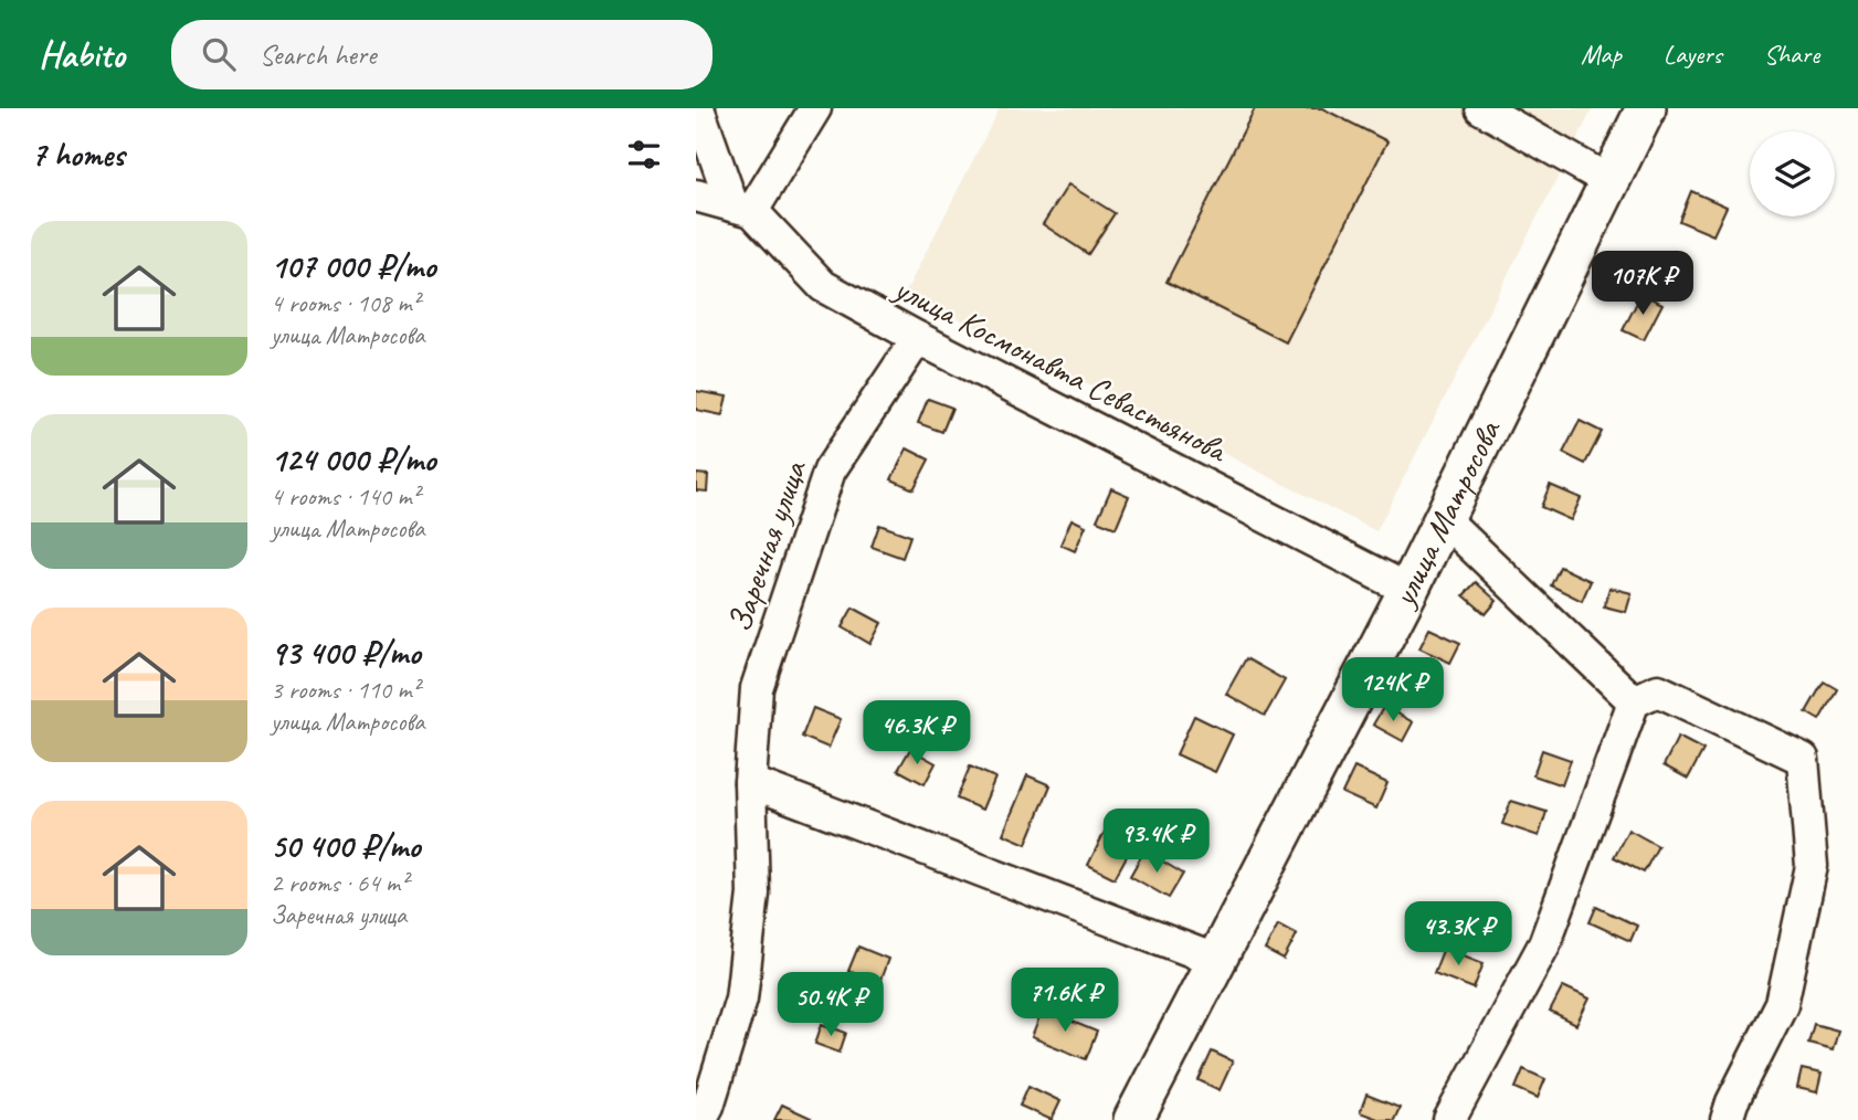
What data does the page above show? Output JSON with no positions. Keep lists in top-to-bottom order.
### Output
{
  "streets": {
    "main road": ["улица Матросова"],
    "street": ["улица Космонавта Севастьянова", "Заречная улица"]
  },
  "crossings": [
    ["улица Космонавта Севастьянова", "улица Матросова"],
    ["улица Космонавта Севастьянова", "Заречная улица"]
  ],
  "page": {
    "header": "Habito",
    "search": "Search here",
    "nav": ["Map", "Layers", "Share"],
    "heading": "7 homes",
    "list": [
      {
        "name": "107 000 ₽/mo",
        "note": "4 rooms · 108 m² · улица Матросова"
      },
      {
        "name": "124 000 ₽/mo",
        "note": "4 rooms · 140 m² · улица Матросова"
      },
      {
        "name": "93 400 ₽/mo",
        "note": "3 rooms · 110 m² · улица Матросова"
      },
      {
        "name": "50 400 ₽/mo",
        "note": "2 rooms · 64 m² · Заречная улица"
      }
    ],
    "price": [
      "107K ₽",
      "124K ₽",
      "46.3K ₽",
      "93.4K ₽",
      "43.3K ₽",
      "71.6K ₽",
      "50.4K ₽"
    ]
  }
}
